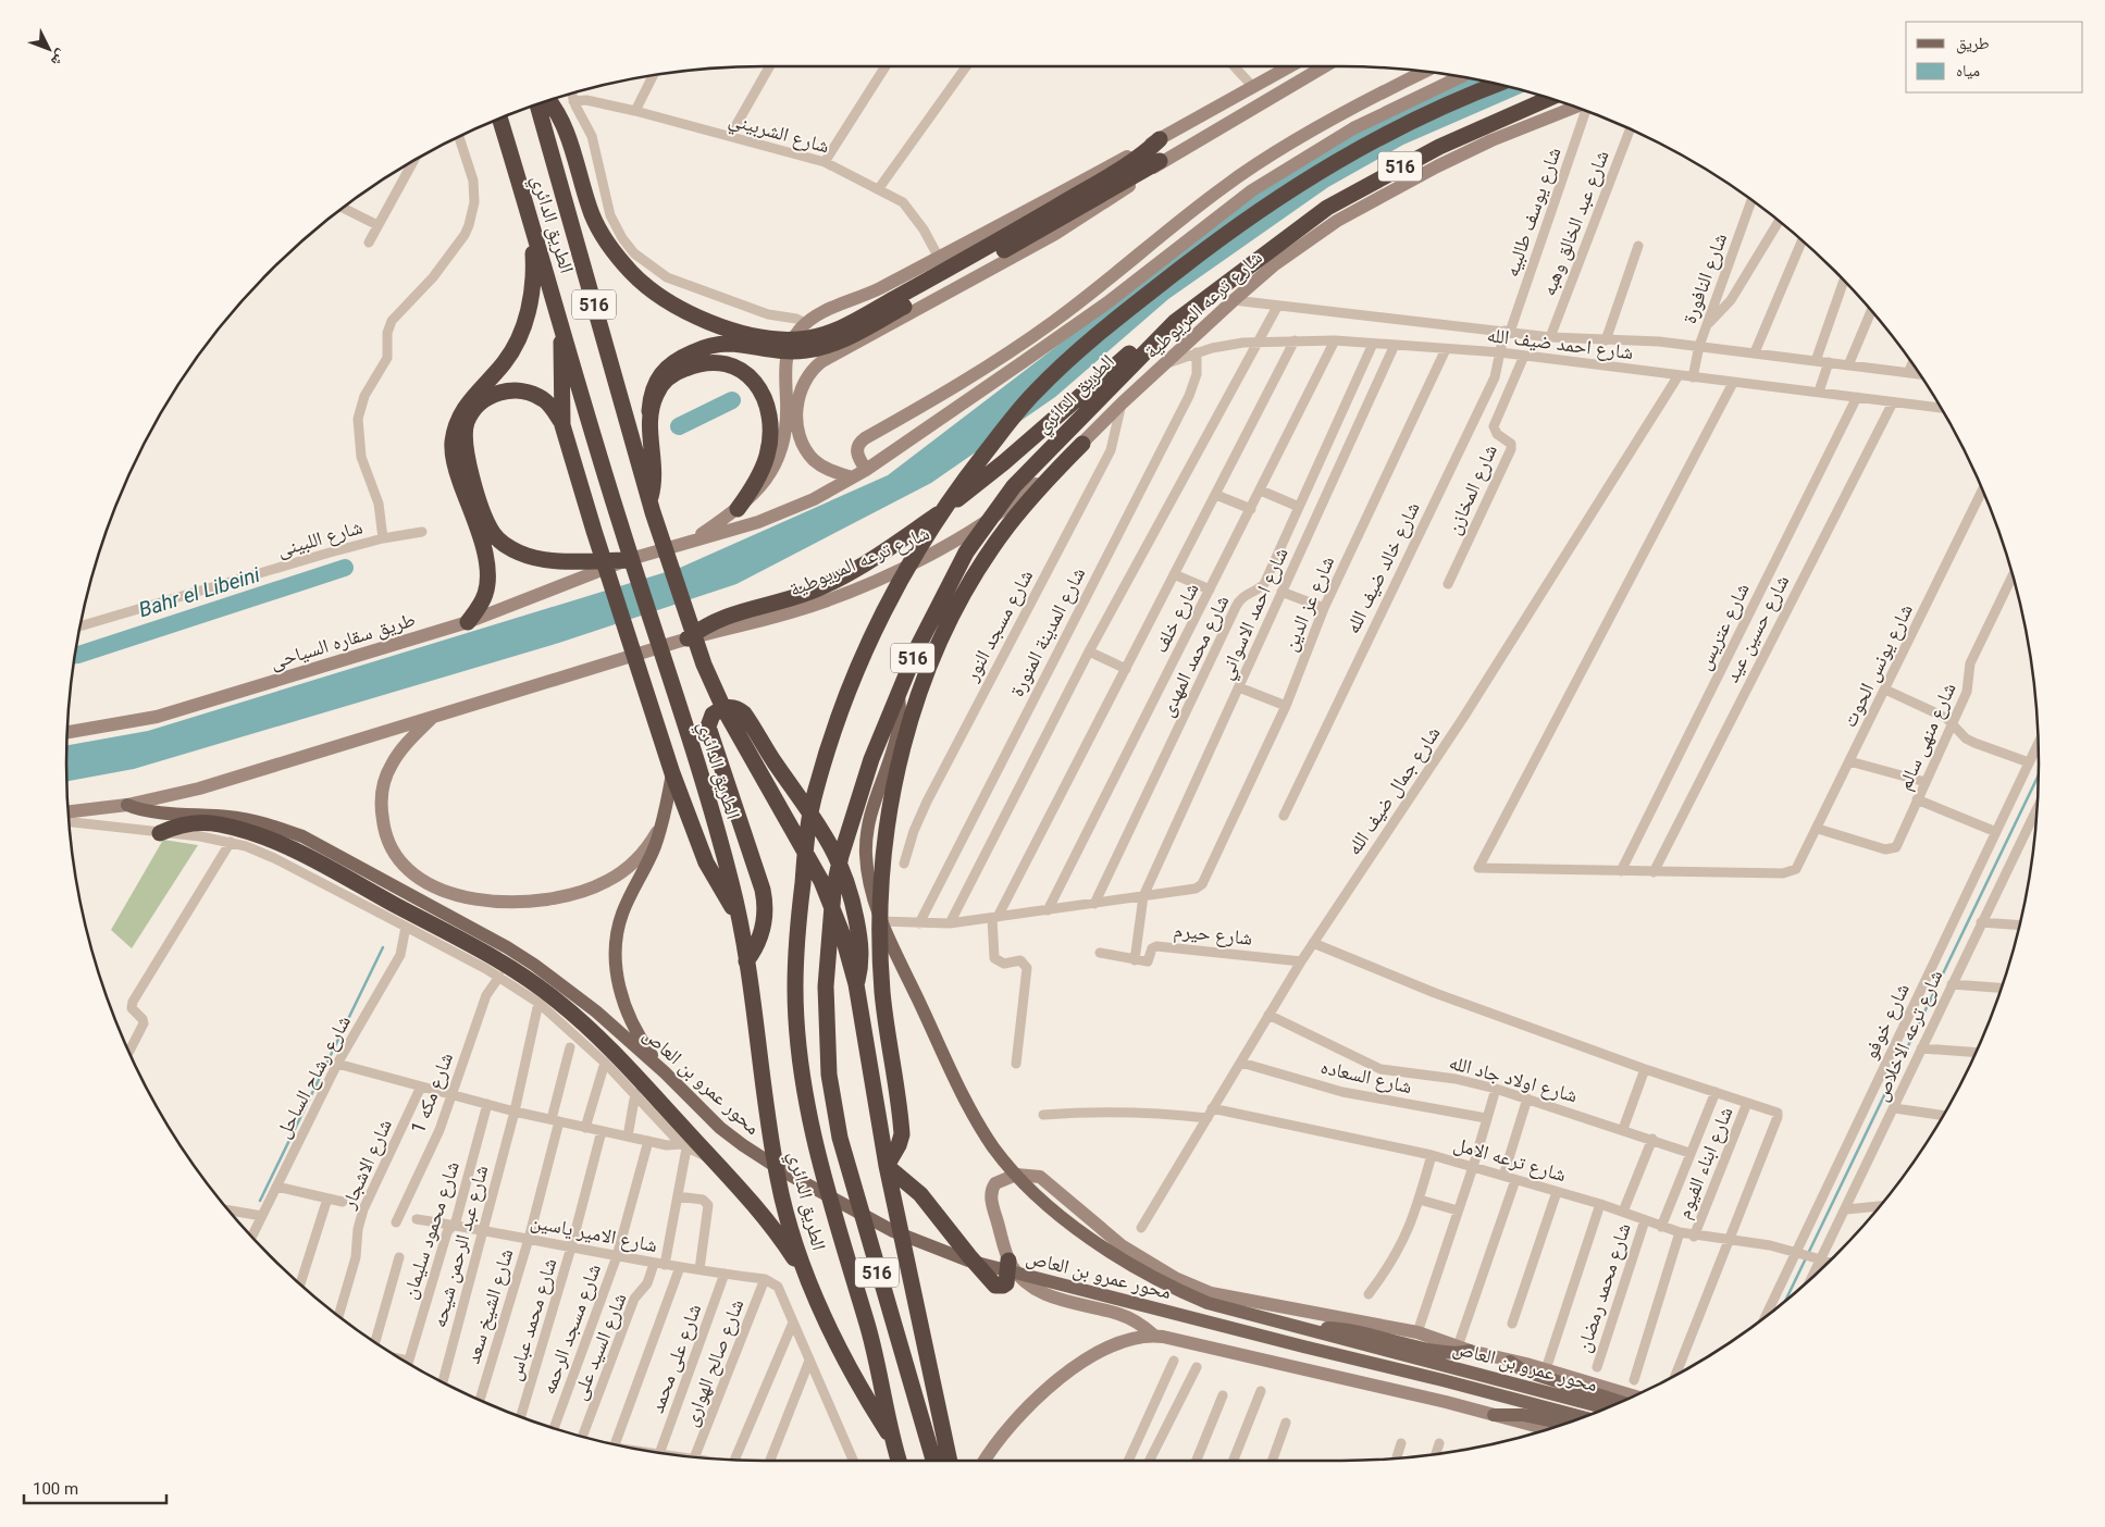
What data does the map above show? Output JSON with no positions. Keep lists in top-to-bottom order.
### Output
{
  "streets": {
    "highway": ["516", "الطريق الدائري"],
    "main road": ["شارع ترعه المريوطية", "طريق سقاره السياحى", "محور عمرو بن العاص"],
    "street": [
      "شارع الشربيني",
      "شارع يوسف طالبيه",
      "شارع عبد الخالق وهبه",
      "شارع النافورة",
      "شارع احمد ضيف الله",
      "شارع المخازن",
      "شارع اللبينى",
      "شارع خالد ضيف الله",
      "شارع عز الدين",
      "شارع احمد الاسواني",
      "شارع خلف",
      "شارع مسجد النور",
      "شارع عتريس",
      "شارع حسين عيد",
      "شارع المدينة المنورة",
      "شارع محمد المهدى",
      "شارع يونس الحوت",
      "شارع منهى سالم",
      "شارع جمال ضيف الله",
      "شارع حيرم",
      "شارع خوفو",
      "شارع ترعه الاخلاص",
      "شارع رشاح الساحل",
      "شارع السعاده",
      "شارع اولاد جاد الله",
      "شارع مكه 1",
      "شارع ترعه الامل",
      "شارع ابناء الفيوم",
      "شارع الاشجار",
      "شارع محمود سليمان",
      "شارع الامير ياسين",
      "شارع عبد الرحمن شيحه",
      "شارع محمد رمضان",
      "شارع الشيخ سعد",
      "شارع محمد عباس",
      "شارع مسجد الرحمه",
      "شارع السيد على",
      "شارع على محمد",
      "شارع صالح الهوارى"
    ]
  },
  "crossings": [
    ["شارع يوسف طالبيه", "شارع احمد ضيف الله"],
    ["شارع يوسف طالبيه", "شارع خالد ضيف الله"],
    ["شارع عبد الخالق وهبه", "شارع احمد ضيف الله"],
    ["الطريق الدائري", "محور عمرو بن العاص"],
    ["شارع النافورة", "شارع احمد ضيف الله"],
    ["شارع ترعه المريوطية", "شارع احمد ضيف الله"],
    ["شارع ترعه المريوطية", "شارع مسجد النور"],
    ["شارع احمد ضيف الله", "شارع المخازن"],
    ["شارع احمد ضيف الله", "شارع خالد ضيف الله"],
    ["شارع احمد ضيف الله", "شارع عز الدين"],
    ["شارع احمد ضيف الله", "شارع احمد الاسواني"],
    ["شارع احمد ضيف الله", "شارع خلف"],
    ["شارع احمد ضيف الله", "شارع عتريس"],
    ["شارع احمد ضيف الله", "شارع حسين عيد"],
    ["شارع احمد ضيف الله", "شارع المدينة المنورة"],
    ["شارع احمد ضيف الله", "شارع محمد المهدى"],
    ["شارع احمد ضيف الله", "شارع جمال ضيف الله"],
    ["شارع عز الدين", "شارع احمد الاسواني"],
    ["شارع احمد الاسواني", "شارع حيرم"],
    ["شارع حسين عيد", "شارع يونس الحوت"],
    ["شارع يونس الحوت", "شارع منهى سالم"],
    ["شارع جمال ضيف الله", "شارع حيرم"],
    ["شارع جمال ضيف الله", "شارع السعاده"],
    ["شارع جمال ضيف الله", "شارع اولاد جاد الله"],
    ["شارع جمال ضيف الله", "شارع ترعه الامل"],
    ["شارع خوفو", "شارع ترعه الامل"],
    ["شارع ترعه الاخلاص", "شارع ترعه الامل"],
    ["شارع ترعه الامل", "شارع ابناء الفيوم"],
    ["شارع ترعه الامل", "شارع محمد رمضان"],
    ["شارع محمود سليمان", "شارع الامير ياسين"],
    ["شارع الامير ياسين", "شارع عبد الرحمن شيحه"],
    ["شارع الامير ياسين", "شارع الشيخ سعد"],
    ["شارع الامير ياسين", "شارع محمد عباس"],
    ["شارع الامير ياسين", "شارع مسجد الرحمه"],
    ["شارع الامير ياسين", "شارع السيد على"],
    ["شارع الامير ياسين", "شارع على محمد"],
    ["شارع الامير ياسين", "شارع صالح الهوارى"]
  ],
  "water": ["Bahr el Libeini"],
  "legend": ["طريق", "مياه"],
  "scale_bar": "100 m",
  "north": "bottom right"
}
